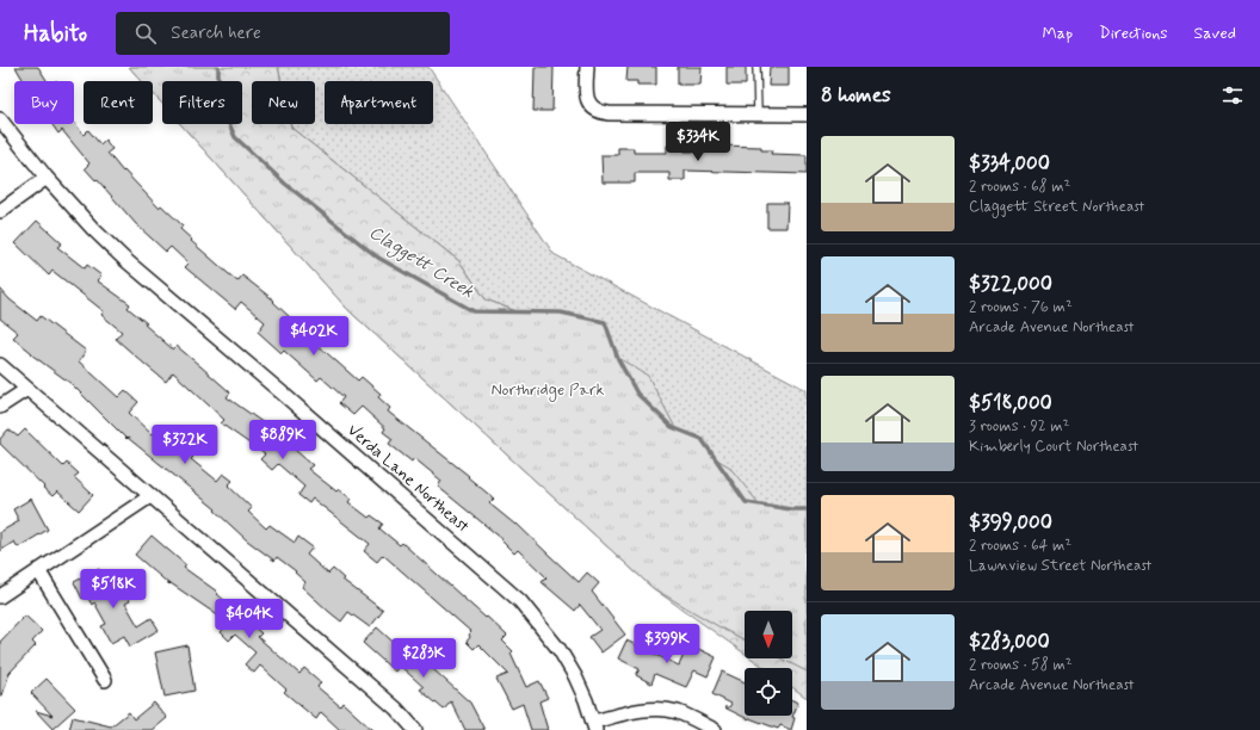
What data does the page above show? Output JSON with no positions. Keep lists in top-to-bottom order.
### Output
{
  "streets": {
    "street": ["Verda Lane Northeast"]
  },
  "water": ["Claggett Creek"],
  "parks": ["Northridge Park"],
  "north": "bottom",
  "page": {
    "header": "Habito",
    "search": "Search here",
    "nav": ["Map", "Directions", "Saved"],
    "heading": "8 homes",
    "chip": [
      "Buy",
      "Rent",
      "Filters",
      "New",
      "Apartment"
    ],
    "price": [
      "$334K",
      "$402K",
      "$889K",
      "$322K",
      "$518K",
      "$404K",
      "$399K",
      "$283K"
    ],
    "list": [
      {
        "name": "$334,000",
        "note": "2 rooms · 68 m² · Claggett Street Northeast"
      },
      {
        "name": "$322,000",
        "note": "2 rooms · 76 m² · Arcade Avenue Northeast"
      },
      {
        "name": "$518,000",
        "note": "3 rooms · 92 m² · Kimberly Court Northeast"
      },
      {
        "name": "$399,000",
        "note": "2 rooms · 64 m² · Lawnview Street Northeast"
      },
      {
        "name": "$283,000",
        "note": "2 rooms · 58 m² · Arcade Avenue Northeast"
      }
    ]
  }
}
